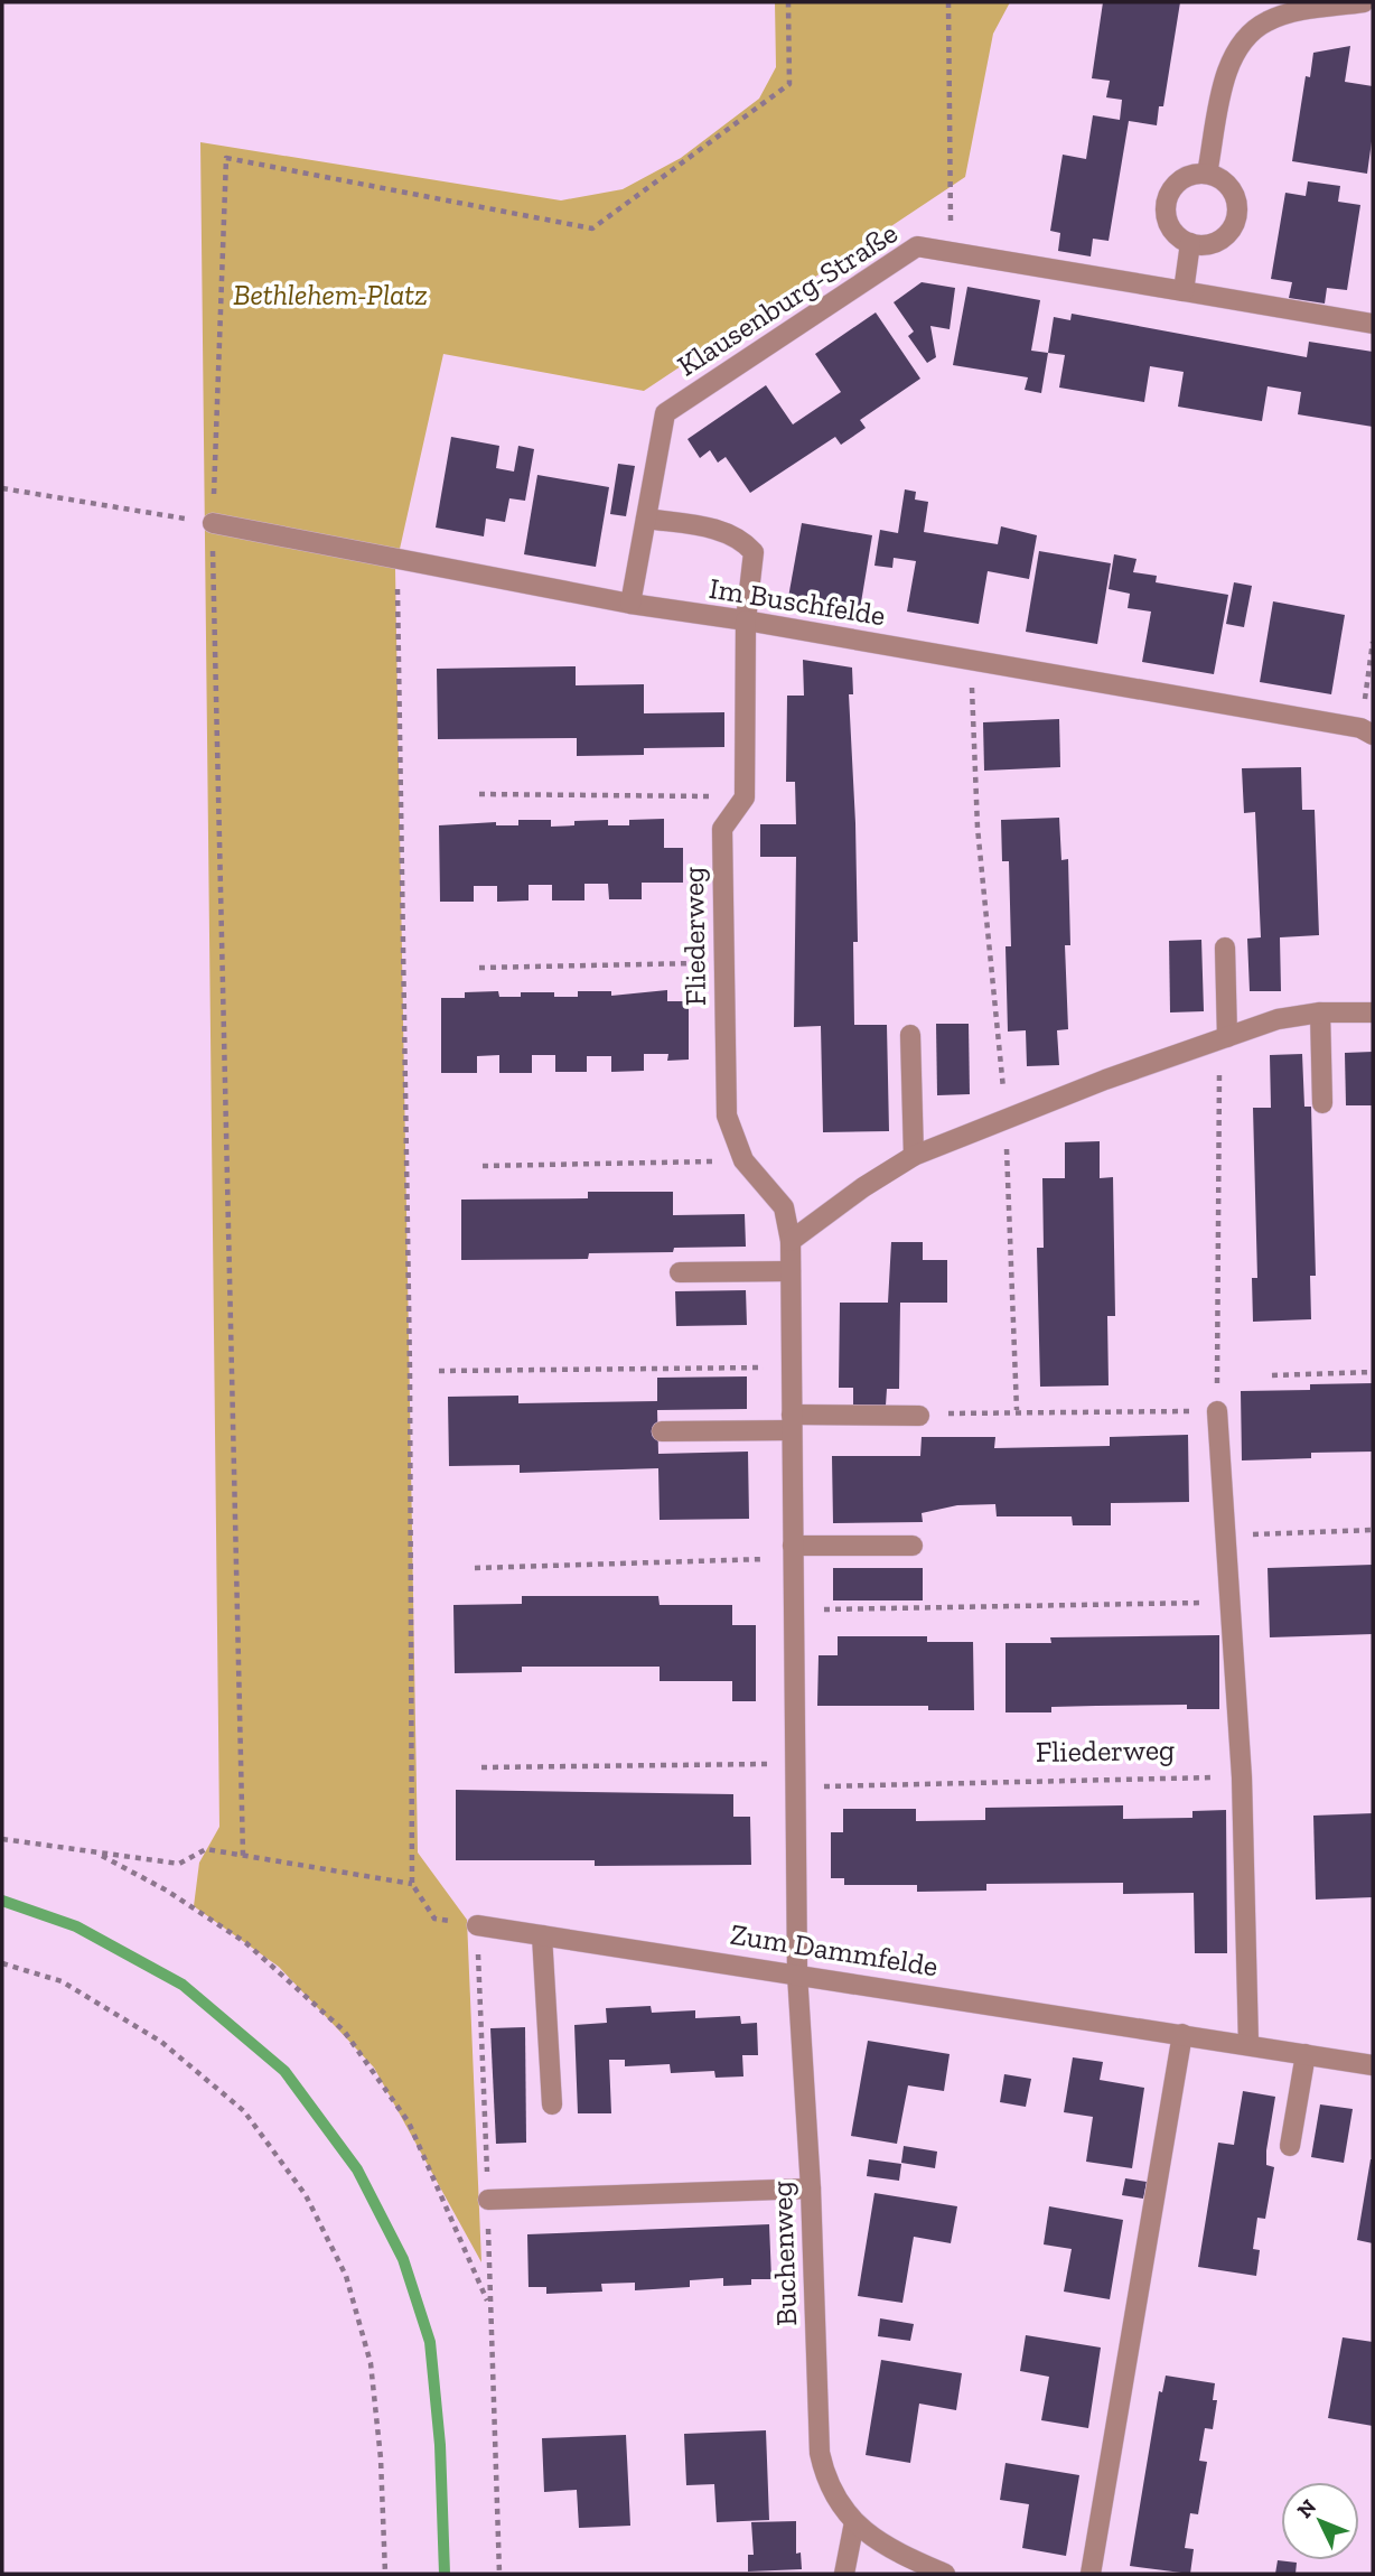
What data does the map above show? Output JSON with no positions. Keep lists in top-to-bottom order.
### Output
{
  "streets": {
    "street": [
      "Klausenburg-Straße",
      "Im Buschfelde",
      "Fliederweg",
      "Zum Dammfelde",
      "Buchenweg"
    ]
  },
  "crossings": [
    ["Klausenburg-Straße", "Im Buschfelde"],
    ["Fliederweg", "Zum Dammfelde"],
    ["Fliederweg", "Buchenweg"],
    ["Zum Dammfelde", "Buchenweg"]
  ],
  "parks": ["Bethlehem-Platz"],
  "north": "top left"
}
